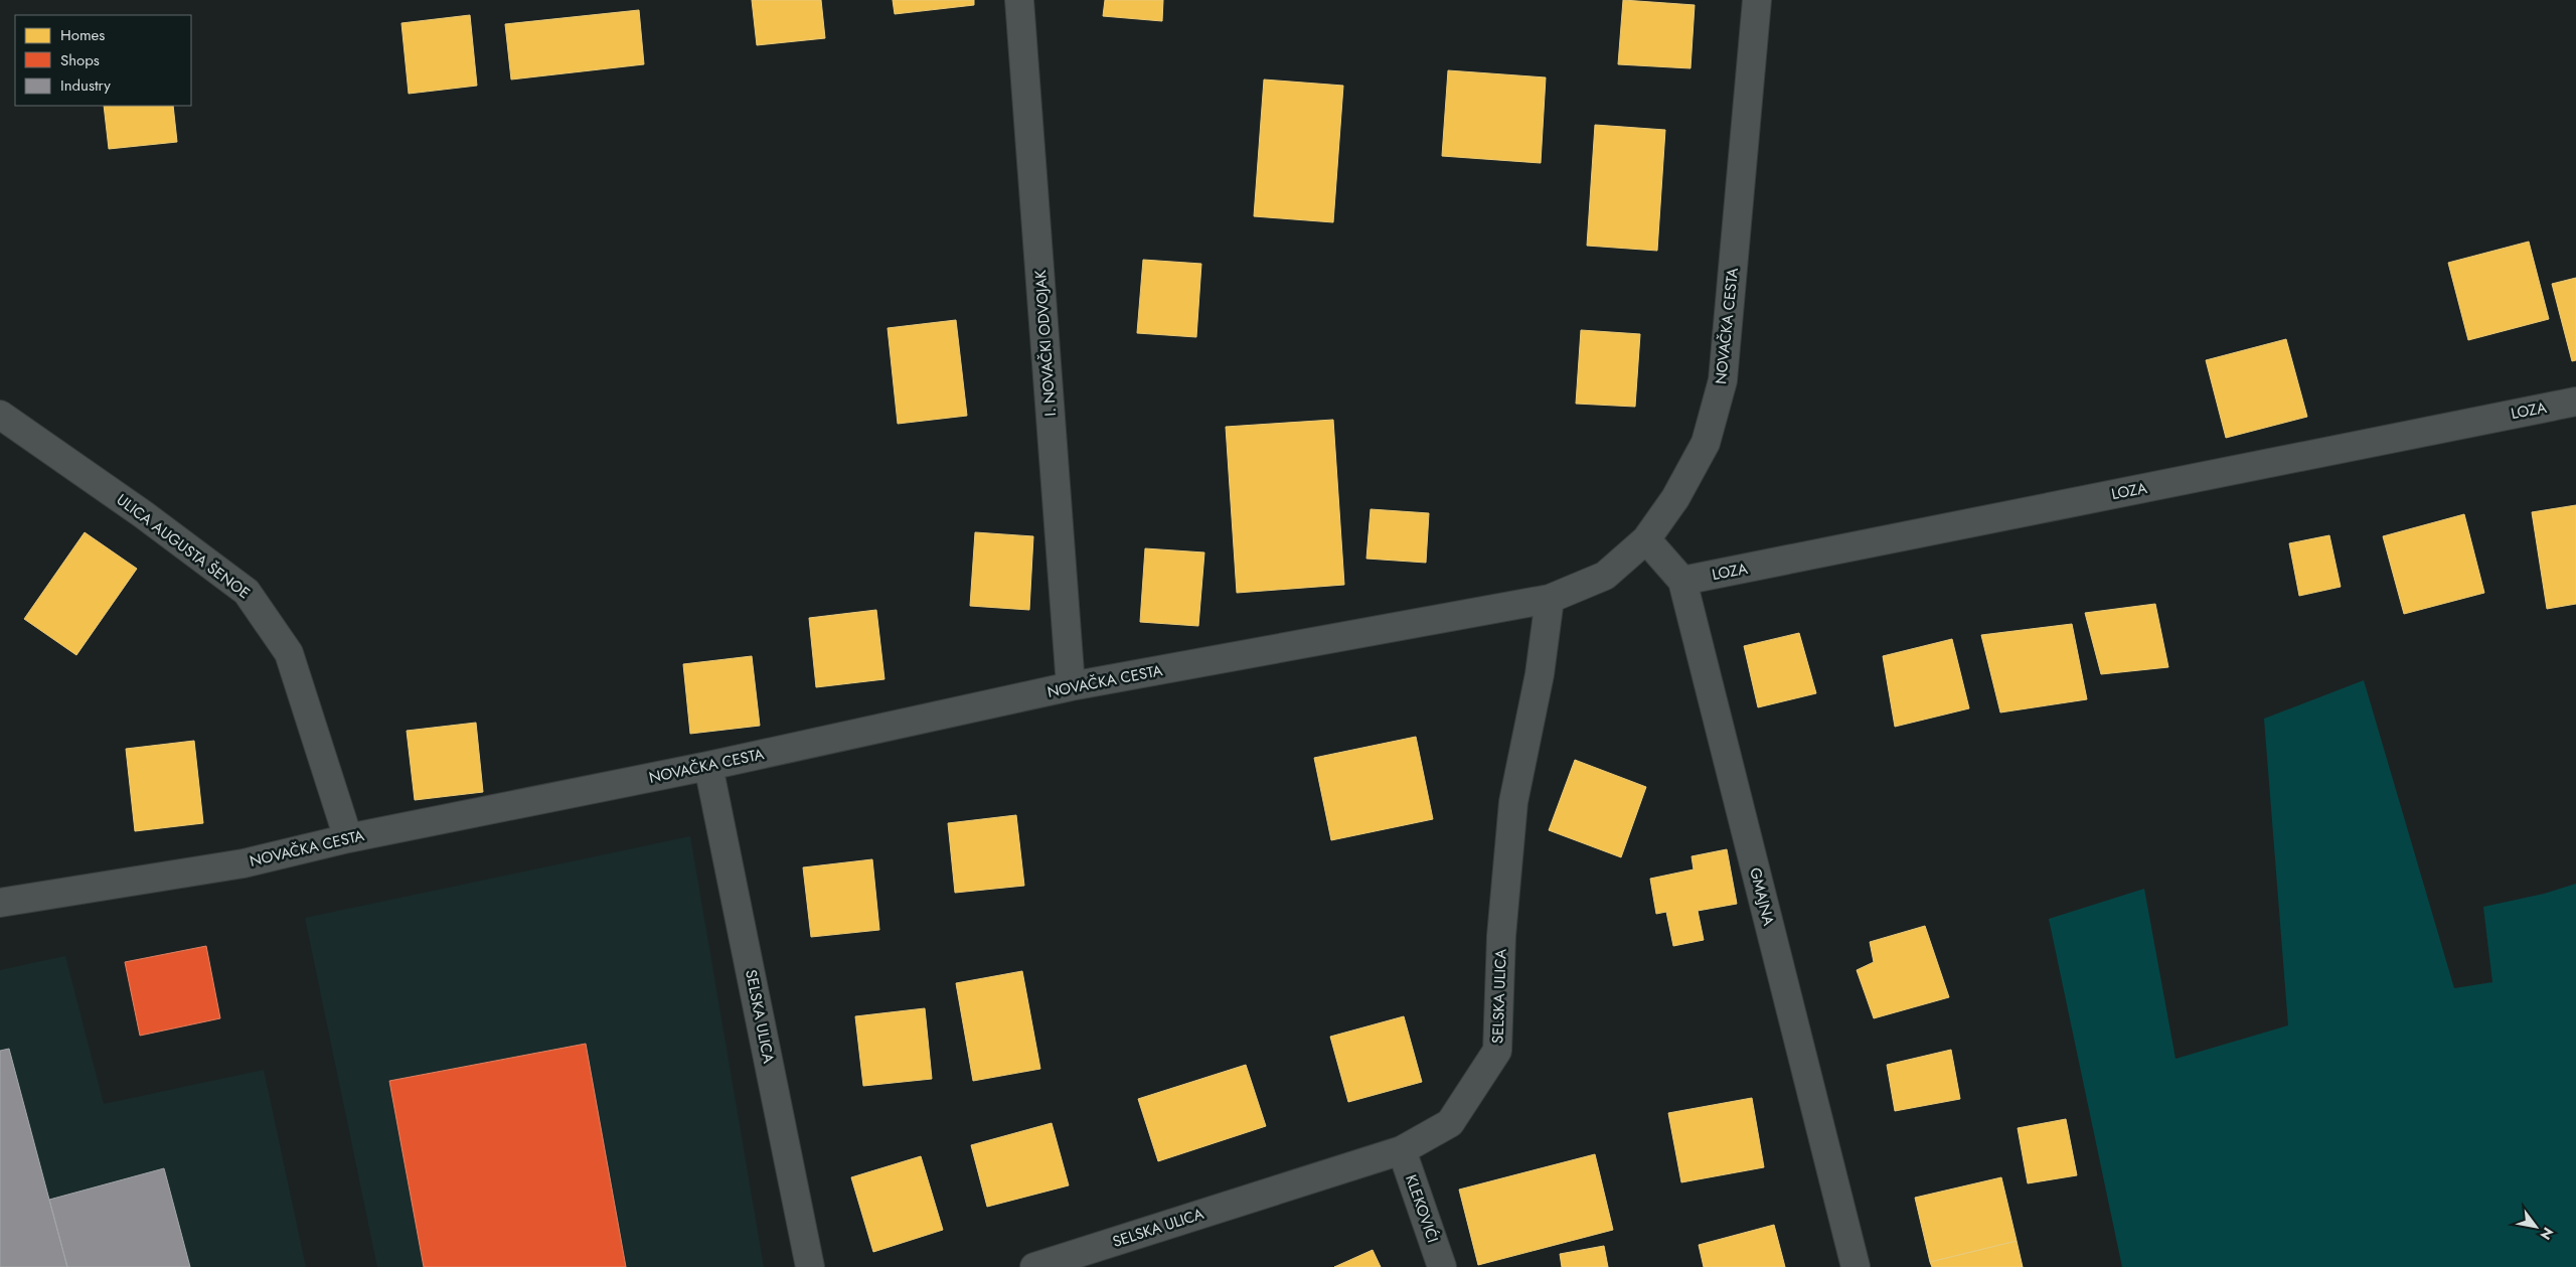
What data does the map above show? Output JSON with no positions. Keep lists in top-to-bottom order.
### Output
{
  "streets": {
    "street": [
      "NOVAČKA CESTA",
      "I. NOVAČKI ODVOJAK",
      "LOZA",
      "ULICA AUGUSTA ŠENOE",
      "GMAJNA",
      "SELSKA ULICA",
      "KLEKOVIĆI"
    ]
  },
  "crossings": [
    ["NOVAČKA CESTA", "I. NOVAČKI ODVOJAK"],
    ["NOVAČKA CESTA", "ULICA AUGUSTA ŠENOE"],
    ["NOVAČKA CESTA", "GMAJNA"],
    ["NOVAČKA CESTA", "SELSKA ULICA"],
    ["LOZA", "GMAJNA"],
    ["SELSKA ULICA", "KLEKOVIĆI"]
  ],
  "legend": ["Homes", "Shops", "Industry"],
  "north": "bottom right"
}
